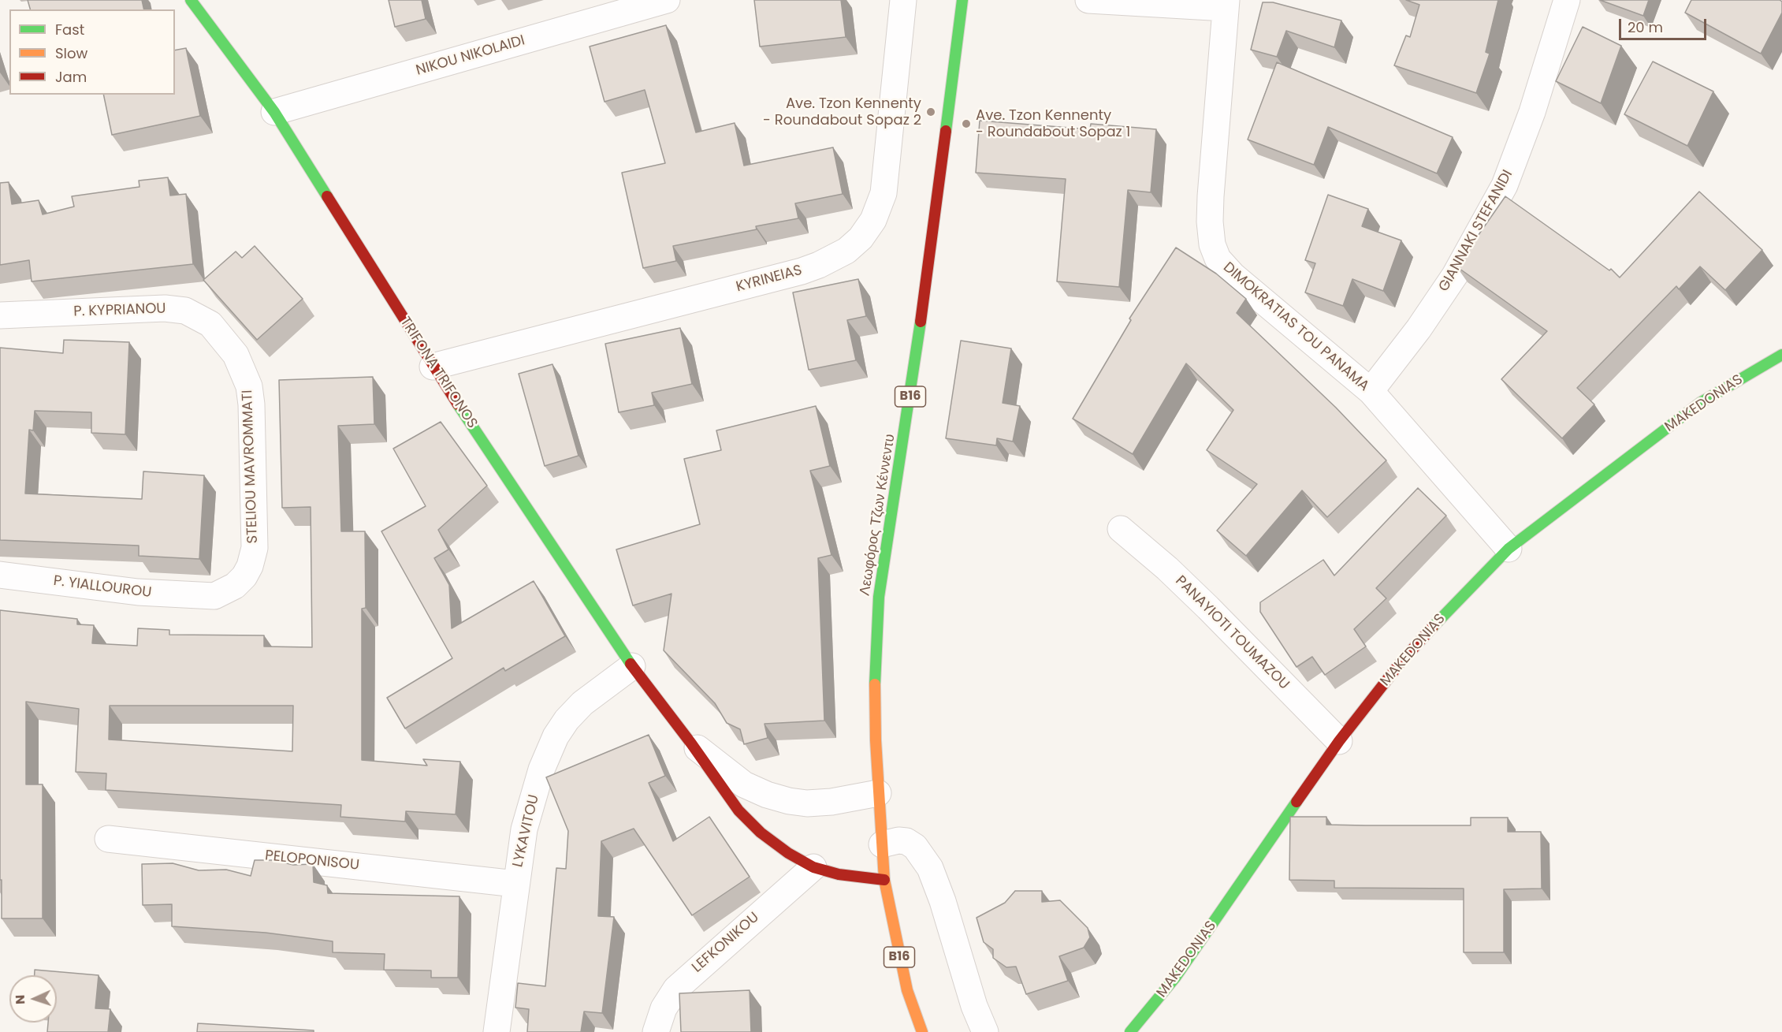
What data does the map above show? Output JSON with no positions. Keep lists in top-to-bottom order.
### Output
{
  "streets": {
    "street": [
      "NIKOU NIKOLAIDI",
      "GIANNAKI STEFANIDI",
      "KYRINEIAS",
      "P. KYPRIANOU",
      "DIMOKRATIAS TOU PANAMA",
      "TRIFONA TRIFONOS",
      "B16",
      "MAKEDONIAS",
      "STELIOU MAVROMMATI",
      "Λεωφόρος Τζων Κέννεντυ",
      "P. YIALLOUROU",
      "PANAYIOTI TOUMAZOU",
      "LYKAVITOU",
      "PELOPONISOU",
      "LEFKONIKOU"
    ]
  },
  "crossings": [
    ["NIKOU NIKOLAIDI", "TRIFONA TRIFONOS"],
    ["GIANNAKI STEFANIDI", "DIMOKRATIAS TOU PANAMA"],
    ["KYRINEIAS", "TRIFONA TRIFONOS"],
    ["P. KYPRIANOU", "STELIOU MAVROMMATI"],
    ["DIMOKRATIAS TOU PANAMA", "MAKEDONIAS"],
    ["TRIFONA TRIFONOS", "Λεωφόρος Τζων Κέννεντυ"],
    ["TRIFONA TRIFONOS", "LYKAVITOU"],
    ["TRIFONA TRIFONOS", "LEFKONIKOU"],
    ["MAKEDONIAS", "PANAYIOTI TOUMAZOU"],
    ["STELIOU MAVROMMATI", "P. YIALLOUROU"],
    ["LYKAVITOU", "PELOPONISOU"]
  ],
  "places": ["Ave. Tzon Kennenty - Roundabout Sopaz 2", "Ave. Tzon Kennenty - Roundabout Sopaz 1"],
  "legend": ["Fast", "Slow", "Jam"],
  "scale_bar": "20 m",
  "north": "left"
}
